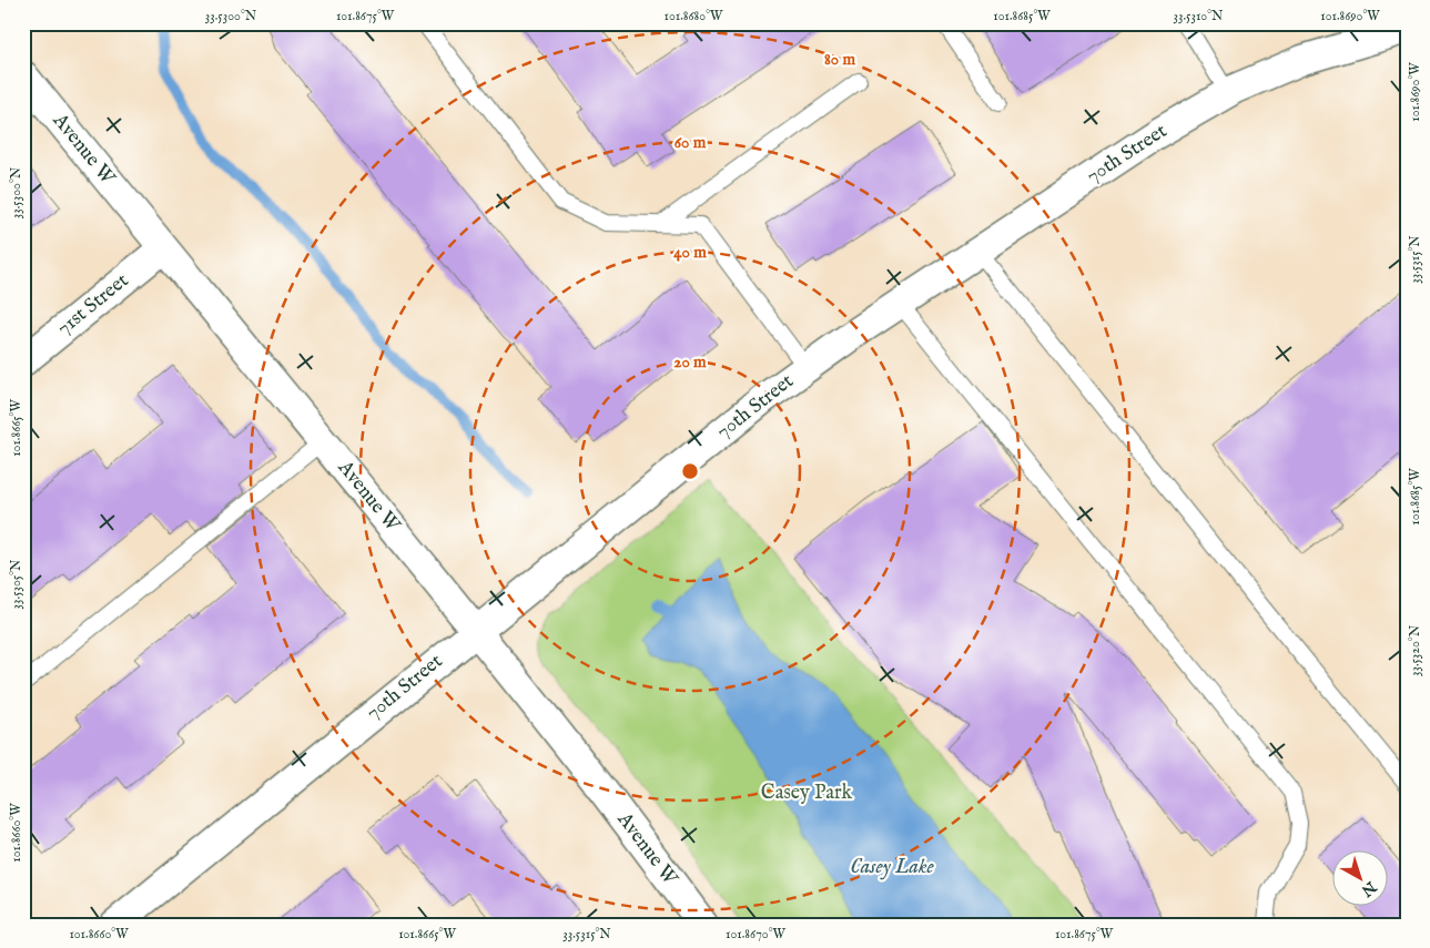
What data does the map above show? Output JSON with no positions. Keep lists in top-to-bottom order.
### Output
{
  "streets": {
    "street": ["Avenue W", "70th Street", "71st Street"]
  },
  "crossings": [
    ["Avenue W", "70th Street"],
    ["Avenue W", "71st Street"]
  ],
  "water": ["Casey Lake"],
  "parks": ["Casey Park"],
  "north": "bottom right",
  "coordinates": [
    "33.5300°N",
    "101.8675°W",
    "101.8680°W",
    "101.8685°W",
    "33.5310°N",
    "101.8690°W",
    "33.5315°N",
    "101.8665°W",
    "33.5305°N",
    "33.5320°N",
    "101.8660°W",
    "101.8670°W"
  ],
  "rings": [
    "80 m",
    "60 m",
    "40 m",
    "20 m"
  ]
}
